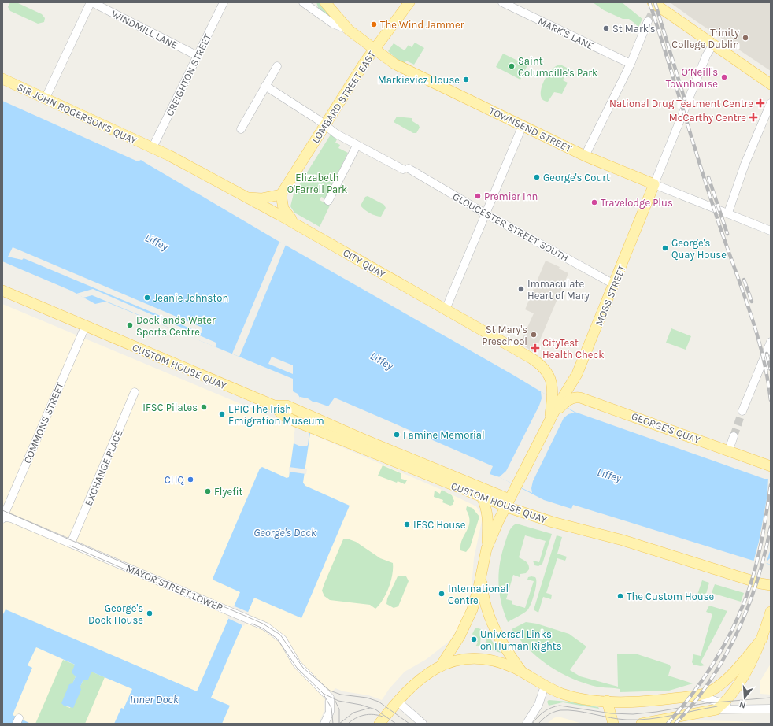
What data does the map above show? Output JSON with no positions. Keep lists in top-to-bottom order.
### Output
{
  "streets": {
    "main road": [
      "LOMBARD STREET EAST",
      "SIR JOHN ROGERSON'S QUAY",
      "TOWNSEND STREET",
      "CITY QUAY",
      "MOSS STREET",
      "CUSTOM HOUSE QUAY",
      "GEORGE'S QUAY"
    ],
    "street": [
      "WINDMILL LANE",
      "MARK'S LANE",
      "CREIGHTON STREET",
      "GLOUCESTER STREET SOUTH",
      "COMMONS STREET",
      "EXCHANGE PLACE",
      "MAYOR STREET LOWER"
    ]
  },
  "crossings": [
    ["WINDMILL LANE", "CREIGHTON STREET"],
    ["WINDMILL LANE", "SIR JOHN ROGERSON'S QUAY"],
    ["CREIGHTON STREET", "SIR JOHN ROGERSON'S QUAY"],
    ["CREIGHTON STREET", "CITY QUAY"],
    ["LOMBARD STREET EAST", "TOWNSEND STREET"],
    ["LOMBARD STREET EAST", "GLOUCESTER STREET SOUTH"],
    ["SIR JOHN ROGERSON'S QUAY", "CITY QUAY"],
    ["TOWNSEND STREET", "MOSS STREET"],
    ["GLOUCESTER STREET SOUTH", "MOSS STREET"],
    ["CITY QUAY", "MOSS STREET"],
    ["CITY QUAY", "GEORGE'S QUAY"],
    ["MOSS STREET", "CUSTOM HOUSE QUAY"],
    ["MOSS STREET", "GEORGE'S QUAY"],
    ["CUSTOM HOUSE QUAY", "COMMONS STREET"],
    ["COMMONS STREET", "MAYOR STREET LOWER"],
    ["EXCHANGE PLACE", "MAYOR STREET LOWER"]
  ],
  "water": ["Liffey", "George's Dock", "Inner Dock"],
  "parks": ["Elizabeth O'Farrell Park"],
  "places": {
    "other": [
      "The Wind Jammer",
      "St Mark's",
      "Trinity College Dublin",
      "Saint Columcille's Park",
      "O’Neill's Townhouse",
      "Markievicz House",
      "George's Court",
      "Premier Inn",
      "Travelodge Plus",
      "George's Quay House",
      "Immaculate Heart of Mary",
      "Jeanie Johnston",
      "Docklands Water Sports Centre",
      "St Mary's Preschool",
      "IFSC Pilates",
      "EPIC The Irish Emigration Museum",
      "Famine Memorial",
      "CHQ",
      "Flyefit",
      "IFSC House",
      "International Centre",
      "The Custom House",
      "George's Dock House",
      "Universal Links on Human Rights"
    ],
    "health": ["National Drug Teatment Centre", "McCarthy Centre", "CityTest Health Check"]
  },
  "north": "bottom"
}
